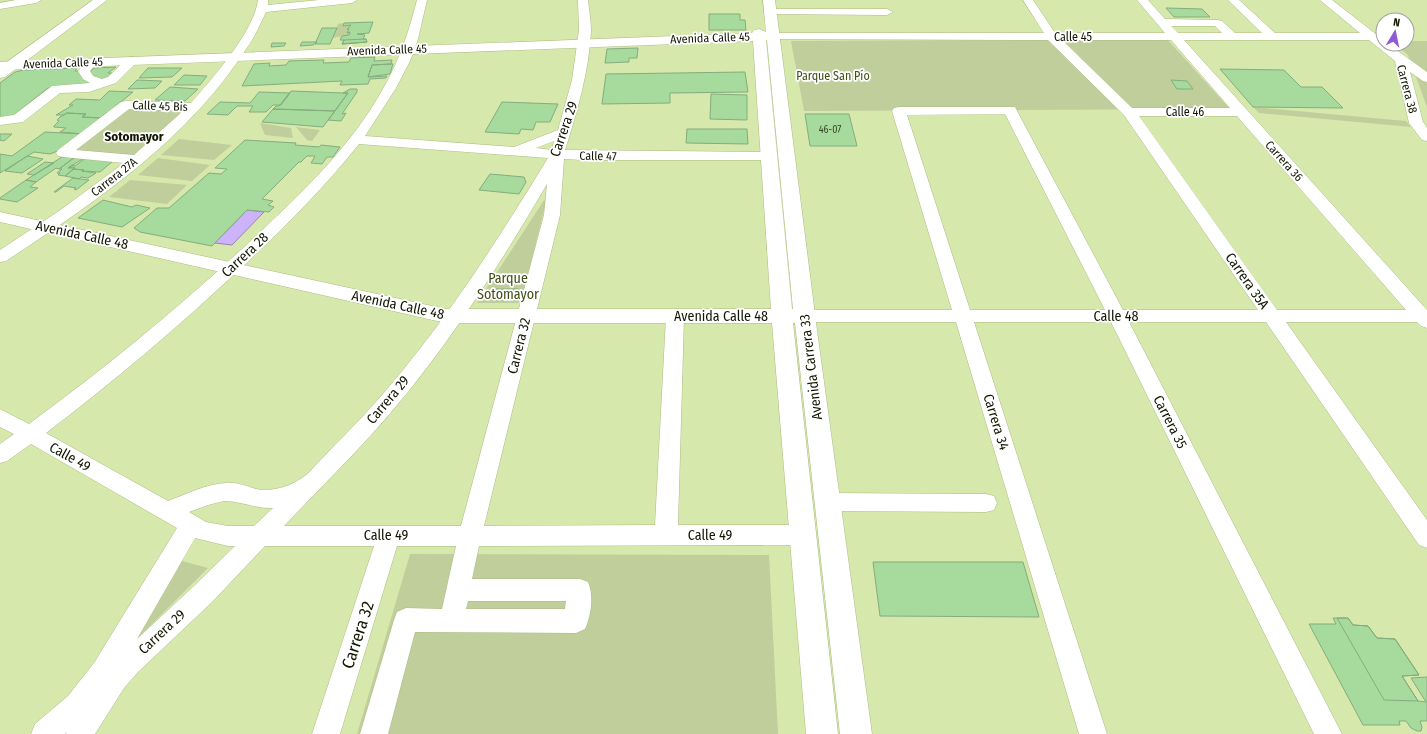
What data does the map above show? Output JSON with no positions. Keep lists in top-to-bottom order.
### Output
{
  "streets": {
    "main road": ["Avenida Calle 45", "Avenida Calle 48", "Avenida Carrera 33"],
    "street": [
      "Calle 45",
      "Carrera 38",
      "Calle 45 Bis",
      "Calle 46",
      "Carrera 29",
      "Calle 47",
      "Carrera 36",
      "Carrera 27A",
      "Carrera 28",
      "Carrera 35A",
      "Calle 48",
      "Carrera 32",
      "Carrera 34",
      "Carrera 35",
      "Calle 49"
    ]
  },
  "crossings": [
    ["Calle 45", "Avenida Calle 45"],
    ["Calle 45", "Carrera 38"],
    ["Calle 45", "Carrera 36"],
    ["Calle 45", "Carrera 35A"],
    ["Calle 45", "Avenida Carrera 33"],
    ["Avenida Calle 45", "Carrera 29"],
    ["Avenida Calle 45", "Carrera 27A"],
    ["Avenida Calle 45", "Carrera 28"],
    ["Avenida Calle 45", "Avenida Carrera 33"],
    ["Calle 45 Bis", "Carrera 27A"],
    ["Calle 46", "Carrera 36"],
    ["Calle 46", "Carrera 35A"],
    ["Carrera 29", "Calle 47"],
    ["Carrera 29", "Avenida Calle 48"],
    ["Carrera 29", "Carrera 32"],
    ["Carrera 29", "Calle 49"],
    ["Calle 47", "Carrera 28"],
    ["Calle 47", "Carrera 32"],
    ["Calle 47", "Avenida Carrera 33"],
    ["Carrera 36", "Calle 48"],
    ["Carrera 27A", "Avenida Calle 48"],
    ["Avenida Calle 48", "Carrera 28"],
    ["Avenida Calle 48", "Calle 48"],
    ["Avenida Calle 48", "Carrera 32"],
    ["Avenida Calle 48", "Avenida Carrera 33"],
    ["Carrera 28", "Calle 49"],
    ["Carrera 35A", "Calle 48"],
    ["Calle 48", "Avenida Carrera 33"],
    ["Calle 48", "Carrera 34"],
    ["Calle 48", "Carrera 35"],
    ["Carrera 32", "Calle 49"],
    ["Avenida Carrera 33", "Calle 49"],
    ["Carrera 34", "Carrera 35"]
  ],
  "districts": ["Sotomayor"],
  "parks": ["Parque San Pío", "Parque Sotomayor"],
  "house_numbers": ["46-07"],
  "north": "top"
}
